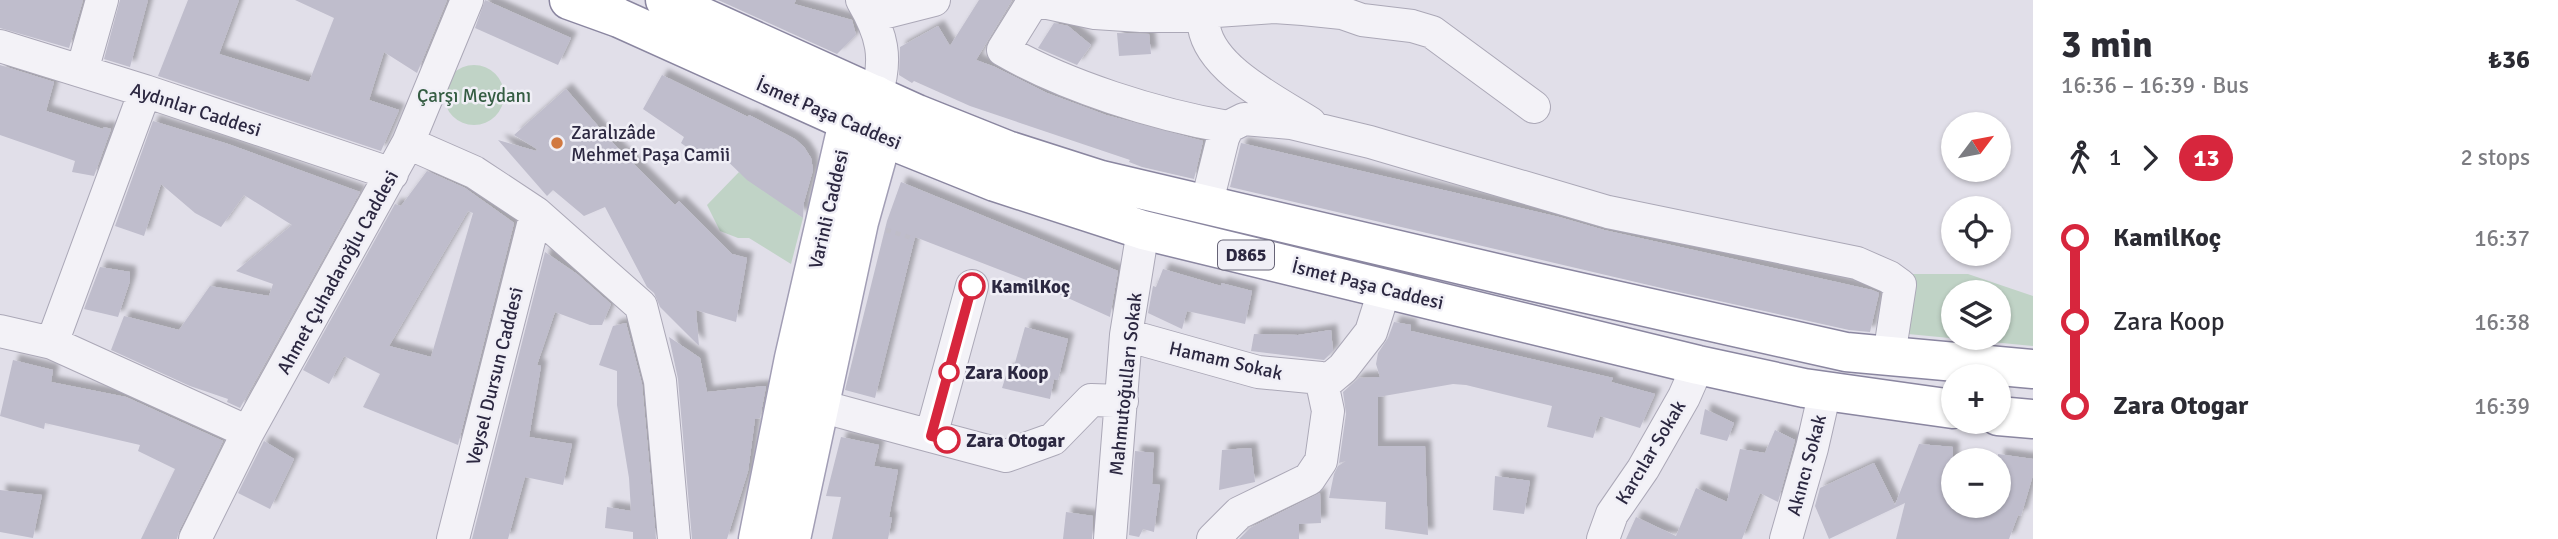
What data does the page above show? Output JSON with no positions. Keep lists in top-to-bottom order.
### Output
{
  "streets": {
    "main road": ["İsmet Paşa Caddesi", "Varinli Caddesi", "D865"],
    "street": [
      "Aydınlar Caddesi",
      "Ahmet Çuhadaroğlu Caddesi",
      "Hamam Sokak",
      "Veysel Dursun Caddesi",
      "Mahmutoğulları Sokak",
      "Karcılar Sokak",
      "Akıncı Sokak"
    ]
  },
  "crossings": [
    ["Aydınlar Caddesi", "Ahmet Çuhadaroğlu Caddesi"],
    ["İsmet Paşa Caddesi", "Varinli Caddesi"],
    ["İsmet Paşa Caddesi", "Mahmutoğulları Sokak"],
    ["İsmet Paşa Caddesi", "Karcılar Sokak"],
    ["İsmet Paşa Caddesi", "Akıncı Sokak"],
    ["Hamam Sokak", "Mahmutoğulları Sokak"]
  ],
  "parks": ["Çarşı Meydanı"],
  "places": [
    "Zaralızâde Mehmet Paşa Camii",
    "KamilKoç",
    "Zara Koop",
    "Zara Otogar"
  ],
  "lines": ["bus line 13"],
  "north": "top right",
  "page": {
    "heading": ["3 min", "16:36 – 16:39 · Bus", "₺36"],
    "map_buttons": ["+", "−"],
    "legs": ["1", "13", "2 stops"],
    "list": [
      {
        "name": "KamilKoç",
        "value": "16:37"
      },
      {
        "name": "Zara Koop",
        "value": "16:38"
      },
      {
        "name": "Zara Otogar",
        "value": "16:39"
      }
    ]
  }
}
